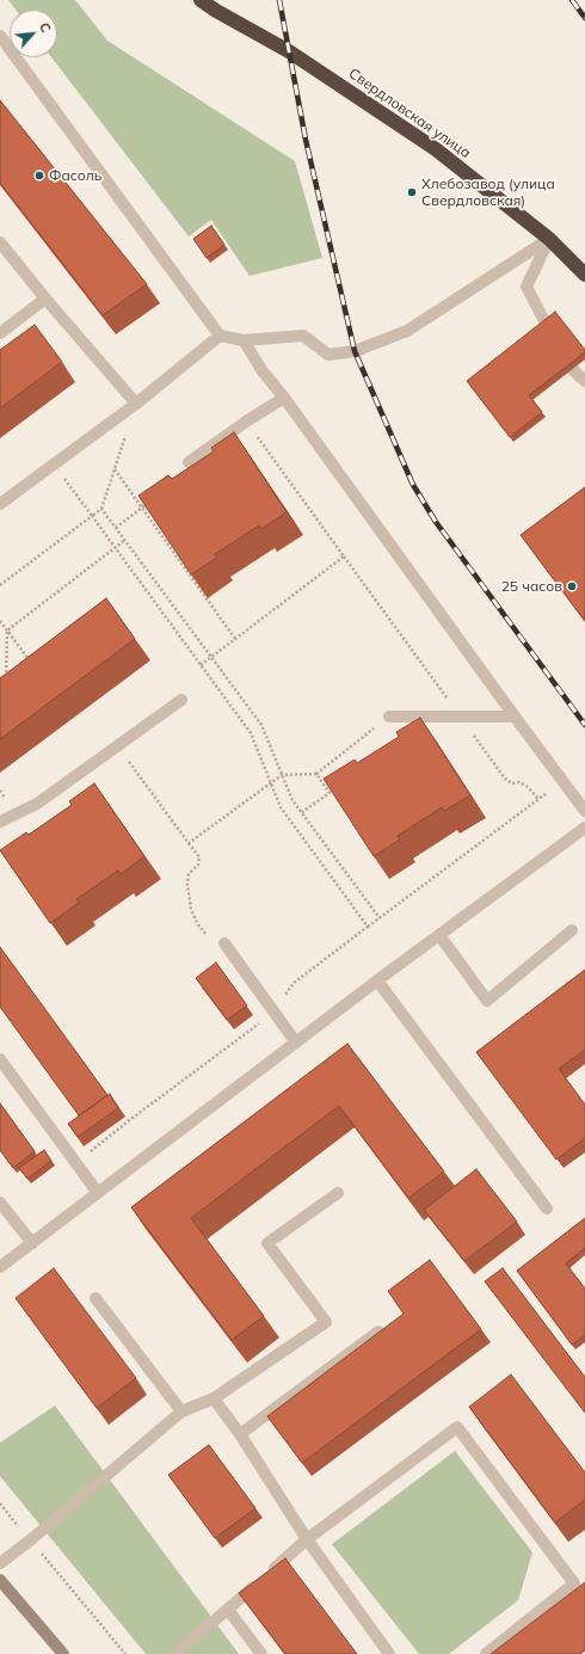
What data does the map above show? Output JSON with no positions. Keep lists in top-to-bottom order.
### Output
{
  "streets": {
    "highway": ["Свердловская улица"]
  },
  "places": ["Фасоль", "Хлебозавод (улица Свердловская)", "25 часов"],
  "north": "top right"
}
